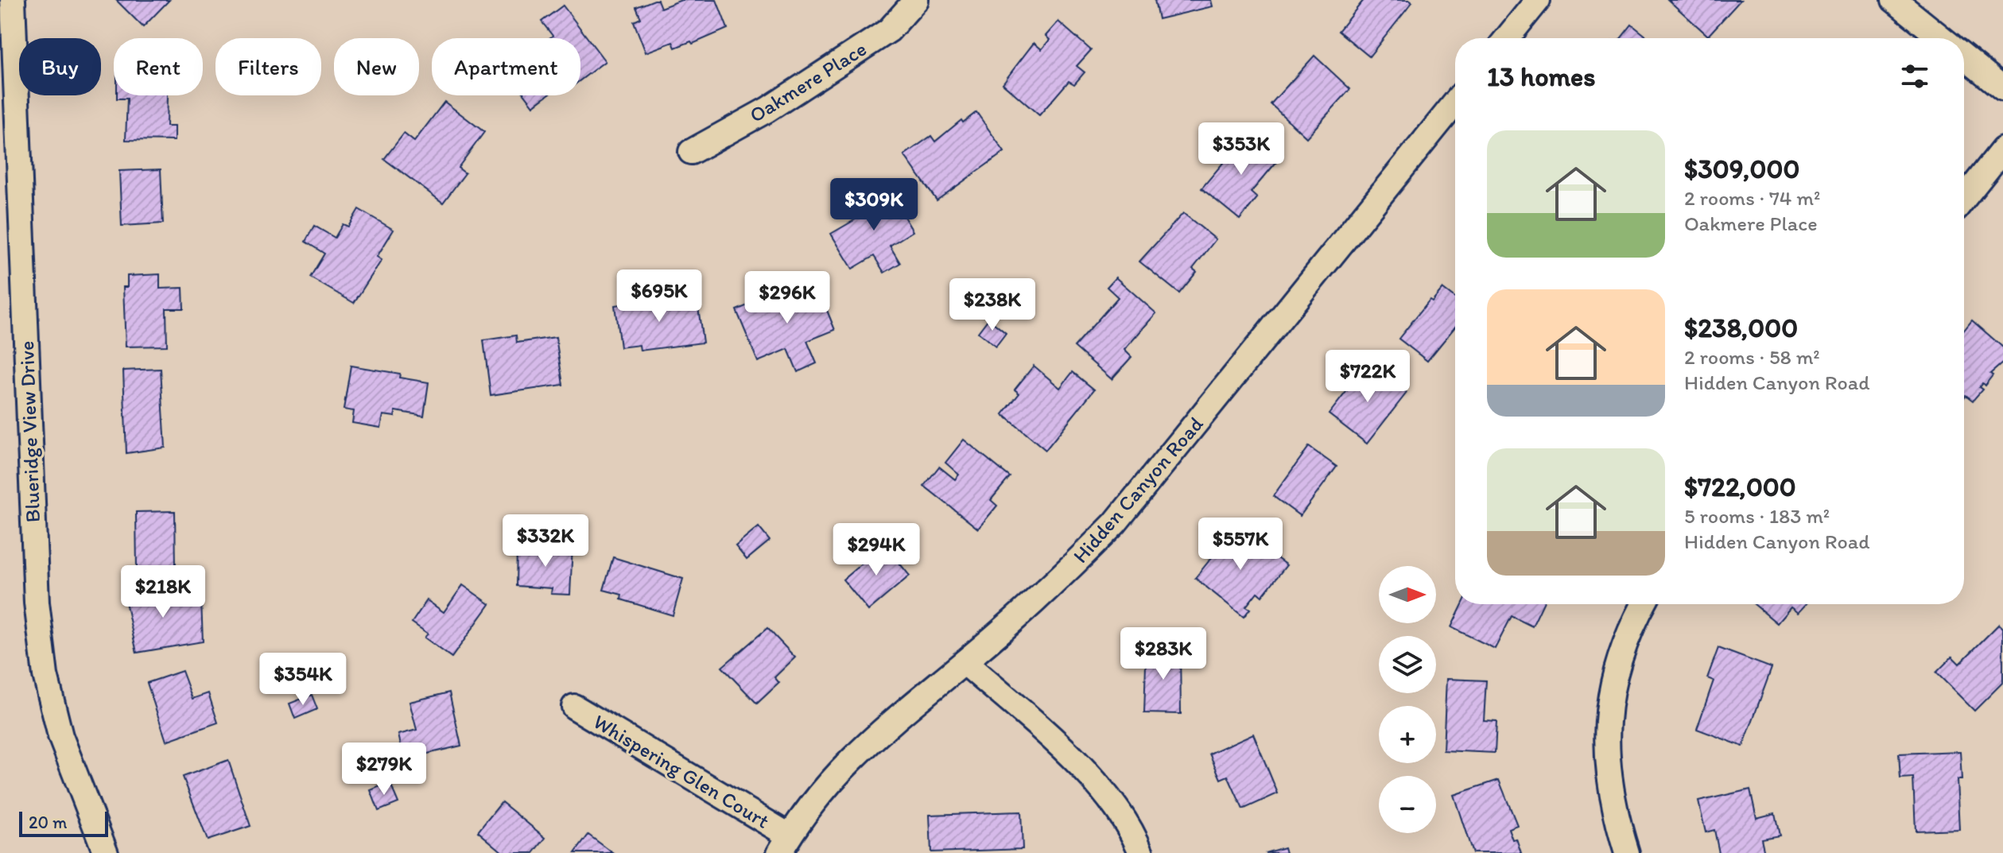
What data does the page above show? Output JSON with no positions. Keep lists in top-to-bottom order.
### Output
{
  "streets": {
    "street": [
      "Oakmere Place",
      "Blueridge View Drive",
      "Hidden Canyon Road",
      "Whispering Glen Court"
    ]
  },
  "crossings": [
    ["Hidden Canyon Road", "Whispering Glen Court"]
  ],
  "scale_bar": "20 m",
  "north": "right",
  "page": {
    "chip": [
      "Buy",
      "Rent",
      "Filters",
      "New",
      "Apartment"
    ],
    "heading": "13 homes",
    "list": [
      {
        "name": "$309,000",
        "note": "2 rooms · 74 m² · Oakmere Place"
      },
      {
        "name": "$238,000",
        "note": "2 rooms · 58 m² · Hidden Canyon Road"
      },
      {
        "name": "$722,000",
        "note": "5 rooms · 183 m² · Hidden Canyon Road"
      }
    ],
    "price": [
      "$353K",
      "$309K",
      "$695K",
      "$296K",
      "$238K",
      "$722K",
      "$332K",
      "$557K",
      "$294K",
      "$218K",
      "$283K",
      "$354K",
      "$279K"
    ],
    "map_buttons": ["+", "−"],
    "scale": "20 m"
  }
}
